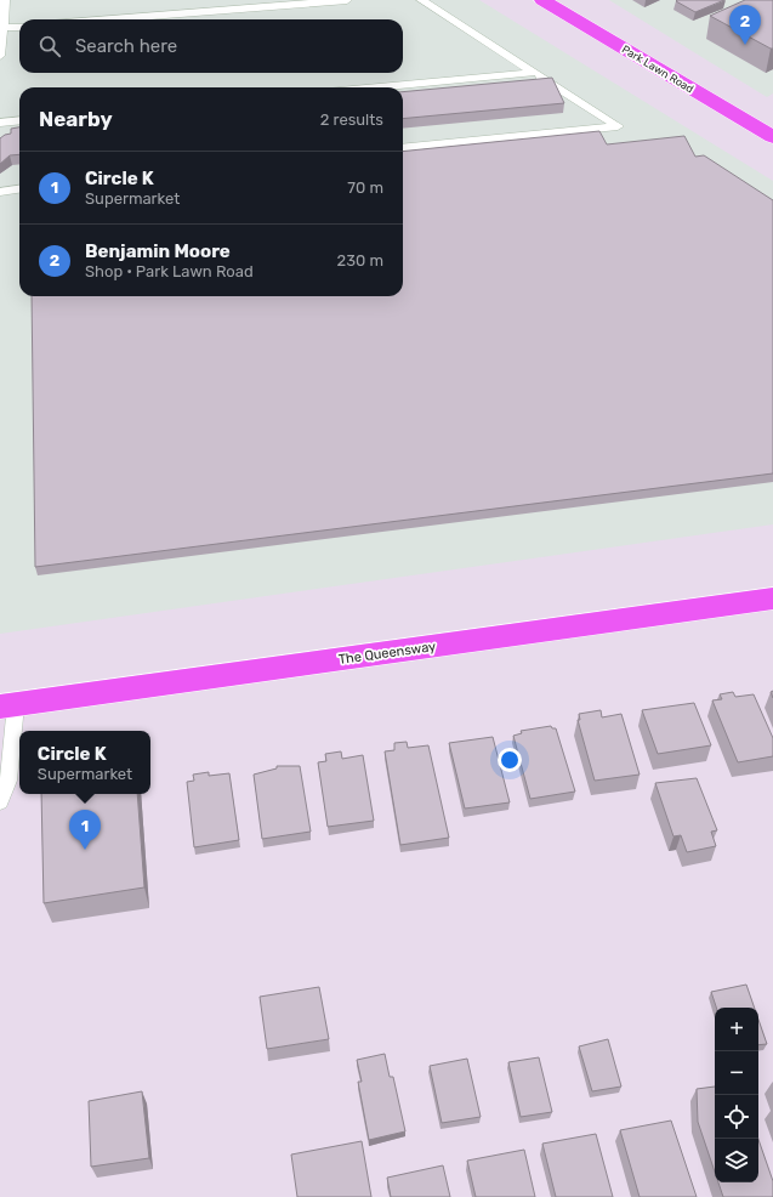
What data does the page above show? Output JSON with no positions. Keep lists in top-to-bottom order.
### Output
{
  "streets": {
    "main road": ["Park Lawn Road", "The Queensway"]
  },
  "page": {
    "pins": ["2", "1"],
    "search": "Search here",
    "heading": ["Nearby", "2 results"],
    "list": [
      {
        "mark": "1",
        "name": "Circle K",
        "note": "Supermarket",
        "value": "70 m"
      },
      {
        "mark": "2",
        "name": "Benjamin Moore",
        "note": "Shop · Park Lawn Road",
        "value": "230 m"
      }
    ],
    "popup": ["Circle K", "Supermarket"],
    "map_buttons": ["+", "−"]
  }
}
